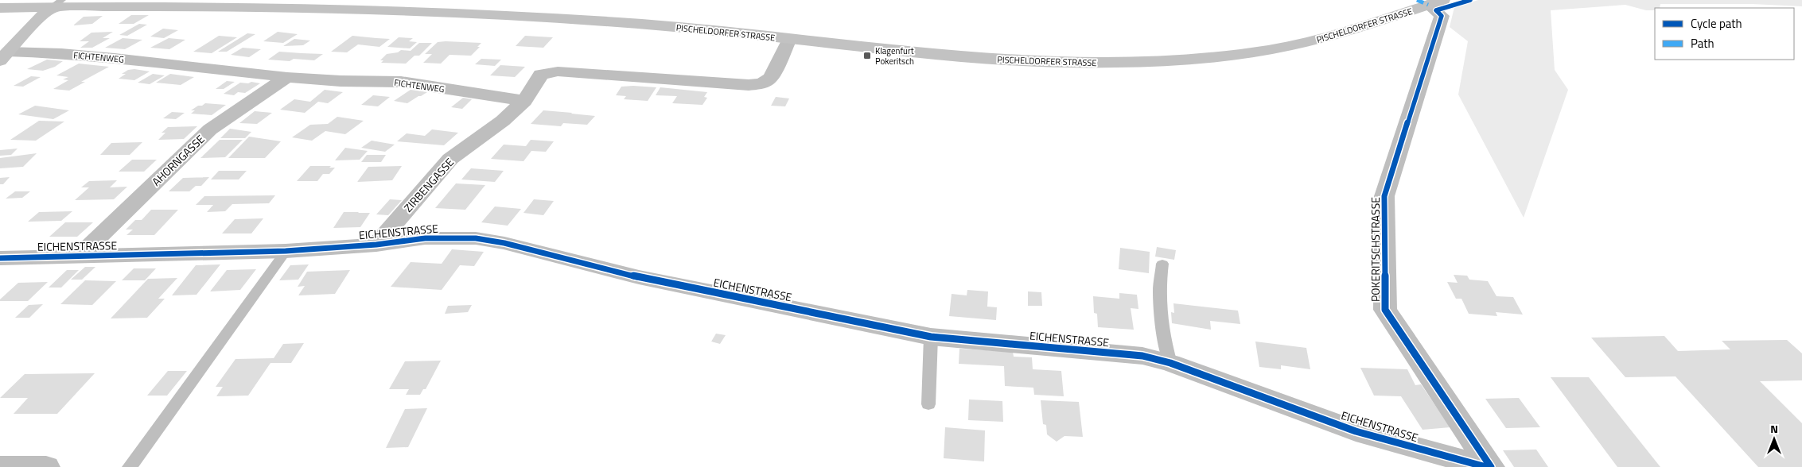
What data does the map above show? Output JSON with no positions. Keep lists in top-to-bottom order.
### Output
{
  "streets": {
    "main road": ["PISCHELDORFER STRASSE"],
    "street": [
      "FICHTENWEG",
      "AHORNGASSE",
      "ZIRBENGASSE",
      "EICHENSTRASSE",
      "POKERITSCHSTRASSE"
    ]
  },
  "crossings": [
    ["PISCHELDORFER STRASSE", "POKERITSCHSTRASSE"],
    ["FICHTENWEG", "AHORNGASSE"],
    ["FICHTENWEG", "ZIRBENGASSE"],
    ["AHORNGASSE", "EICHENSTRASSE"],
    ["ZIRBENGASSE", "EICHENSTRASSE"]
  ],
  "places": {
    "transit": ["Klagenfurt Pokeritsch"]
  },
  "legend": ["Cycle path", "Path"],
  "north": "top"
}
